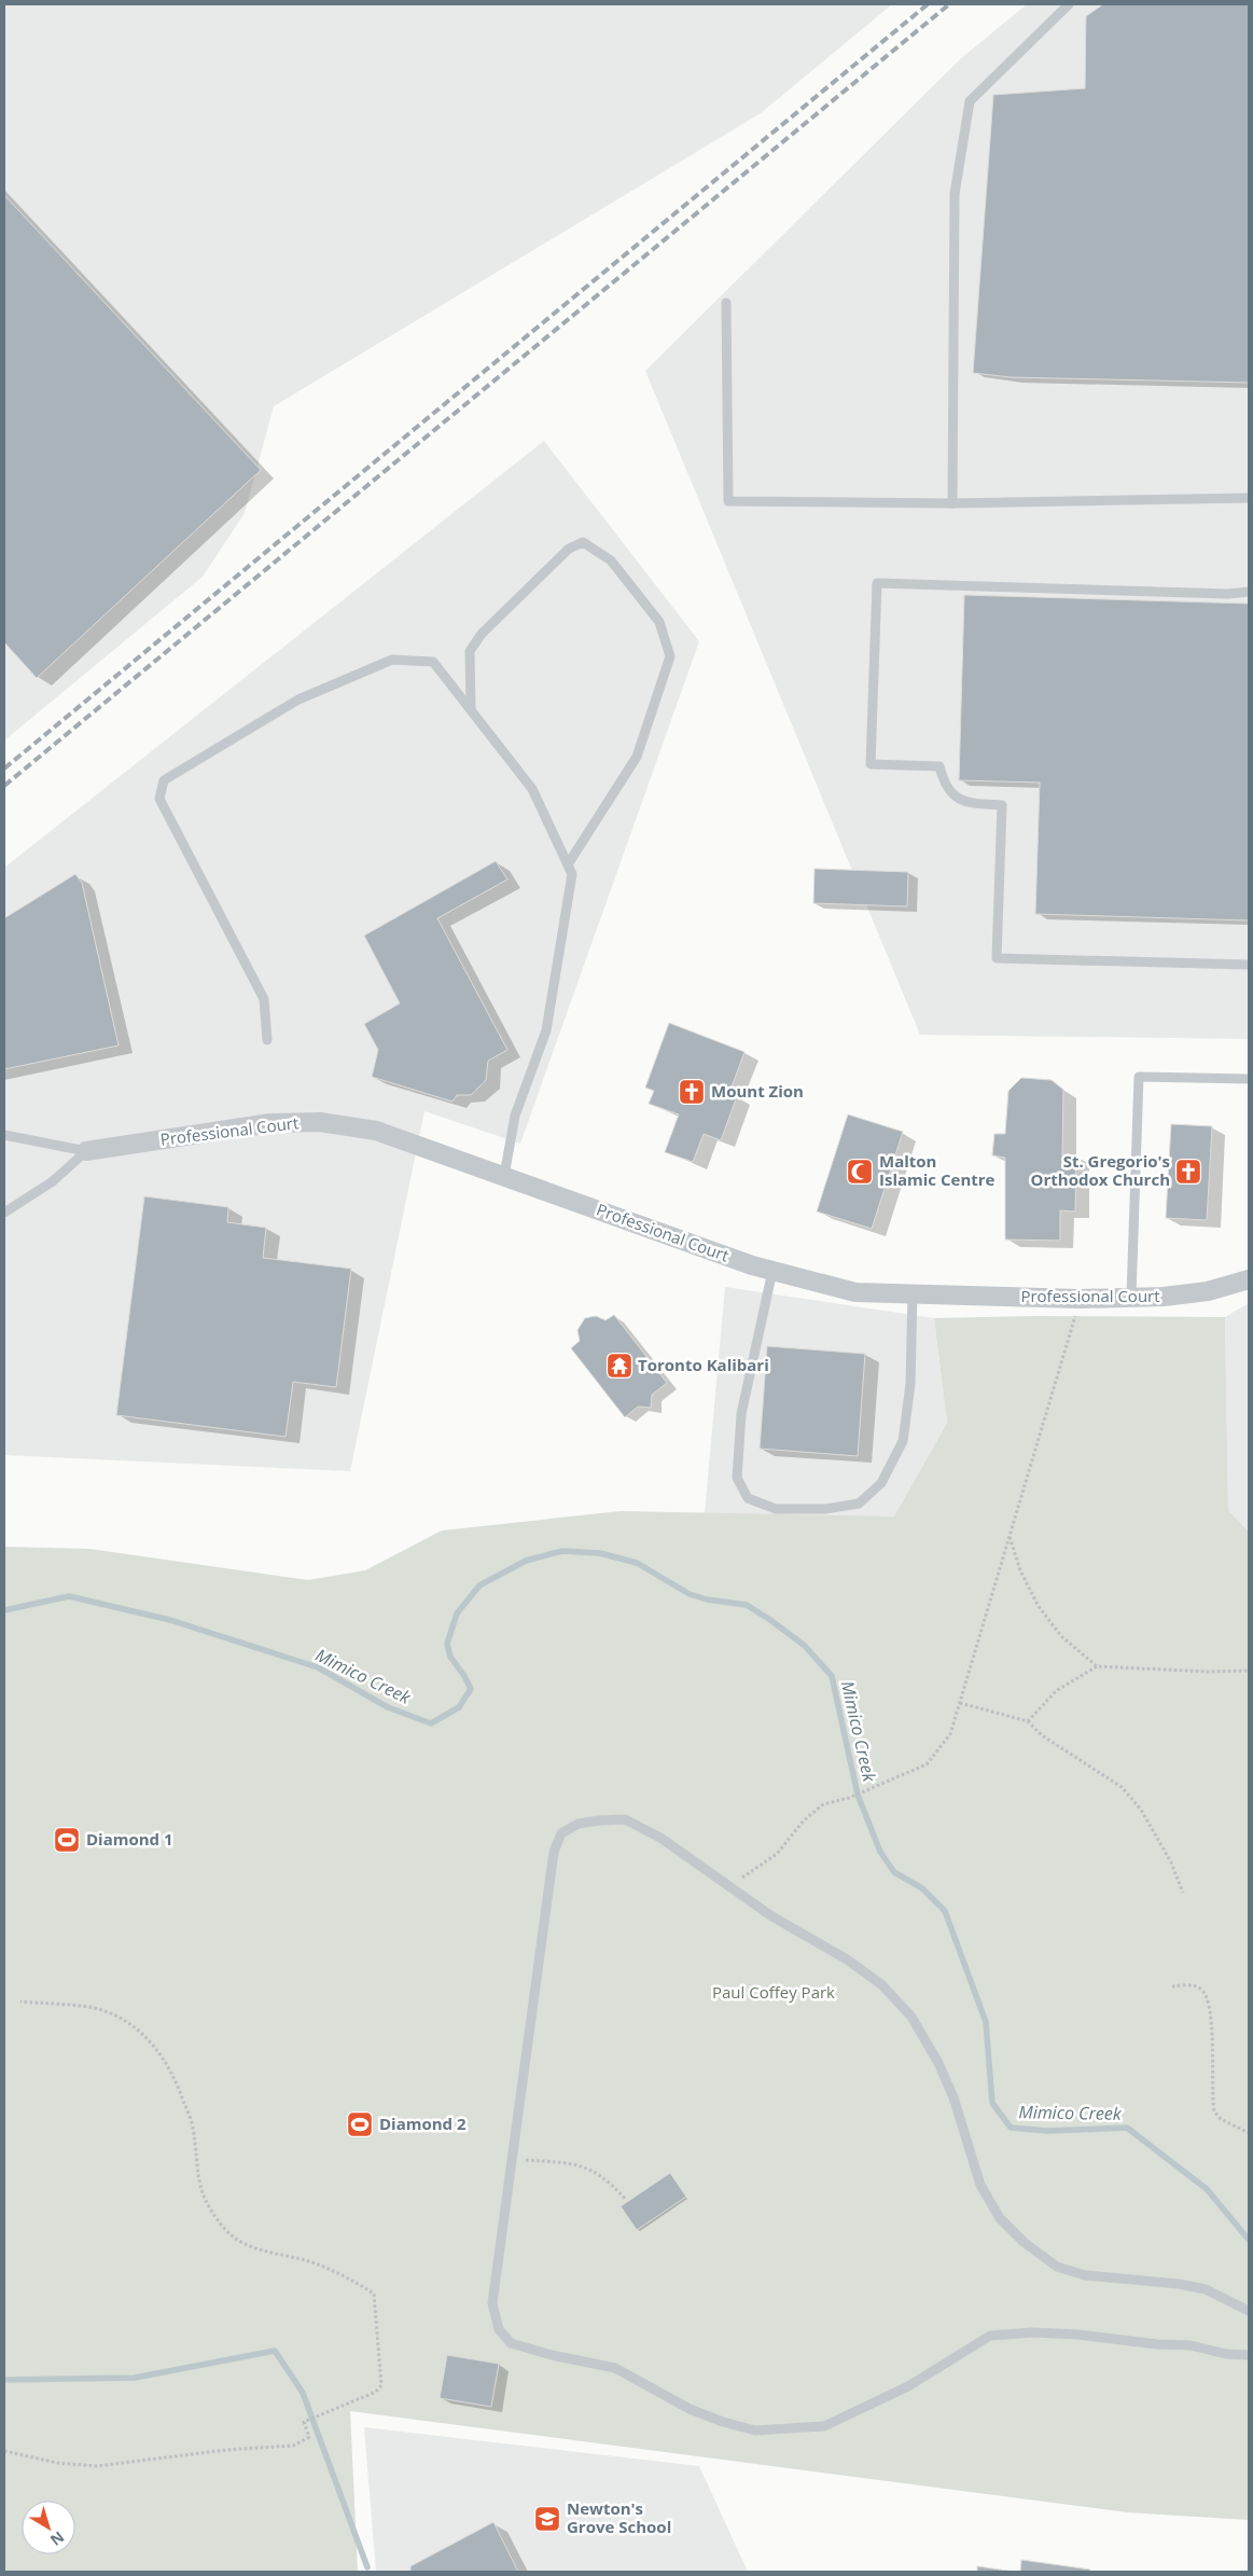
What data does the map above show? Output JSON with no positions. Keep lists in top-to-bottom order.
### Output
{
  "streets": {
    "street": ["Professional Court"]
  },
  "water": ["Mimico Creek"],
  "parks": ["Paul Coffey Park"],
  "places": {
    "church": ["Mount Zion", "St. Gregorio's Orthodox Church"],
    "mosque": ["Malton Islamic Centre"],
    "temple": ["Toronto Kalibari"],
    "sports": ["Diamond 1", "Diamond 2"],
    "school or university": ["Newton's Grove School"]
  },
  "north": "bottom right"
}
